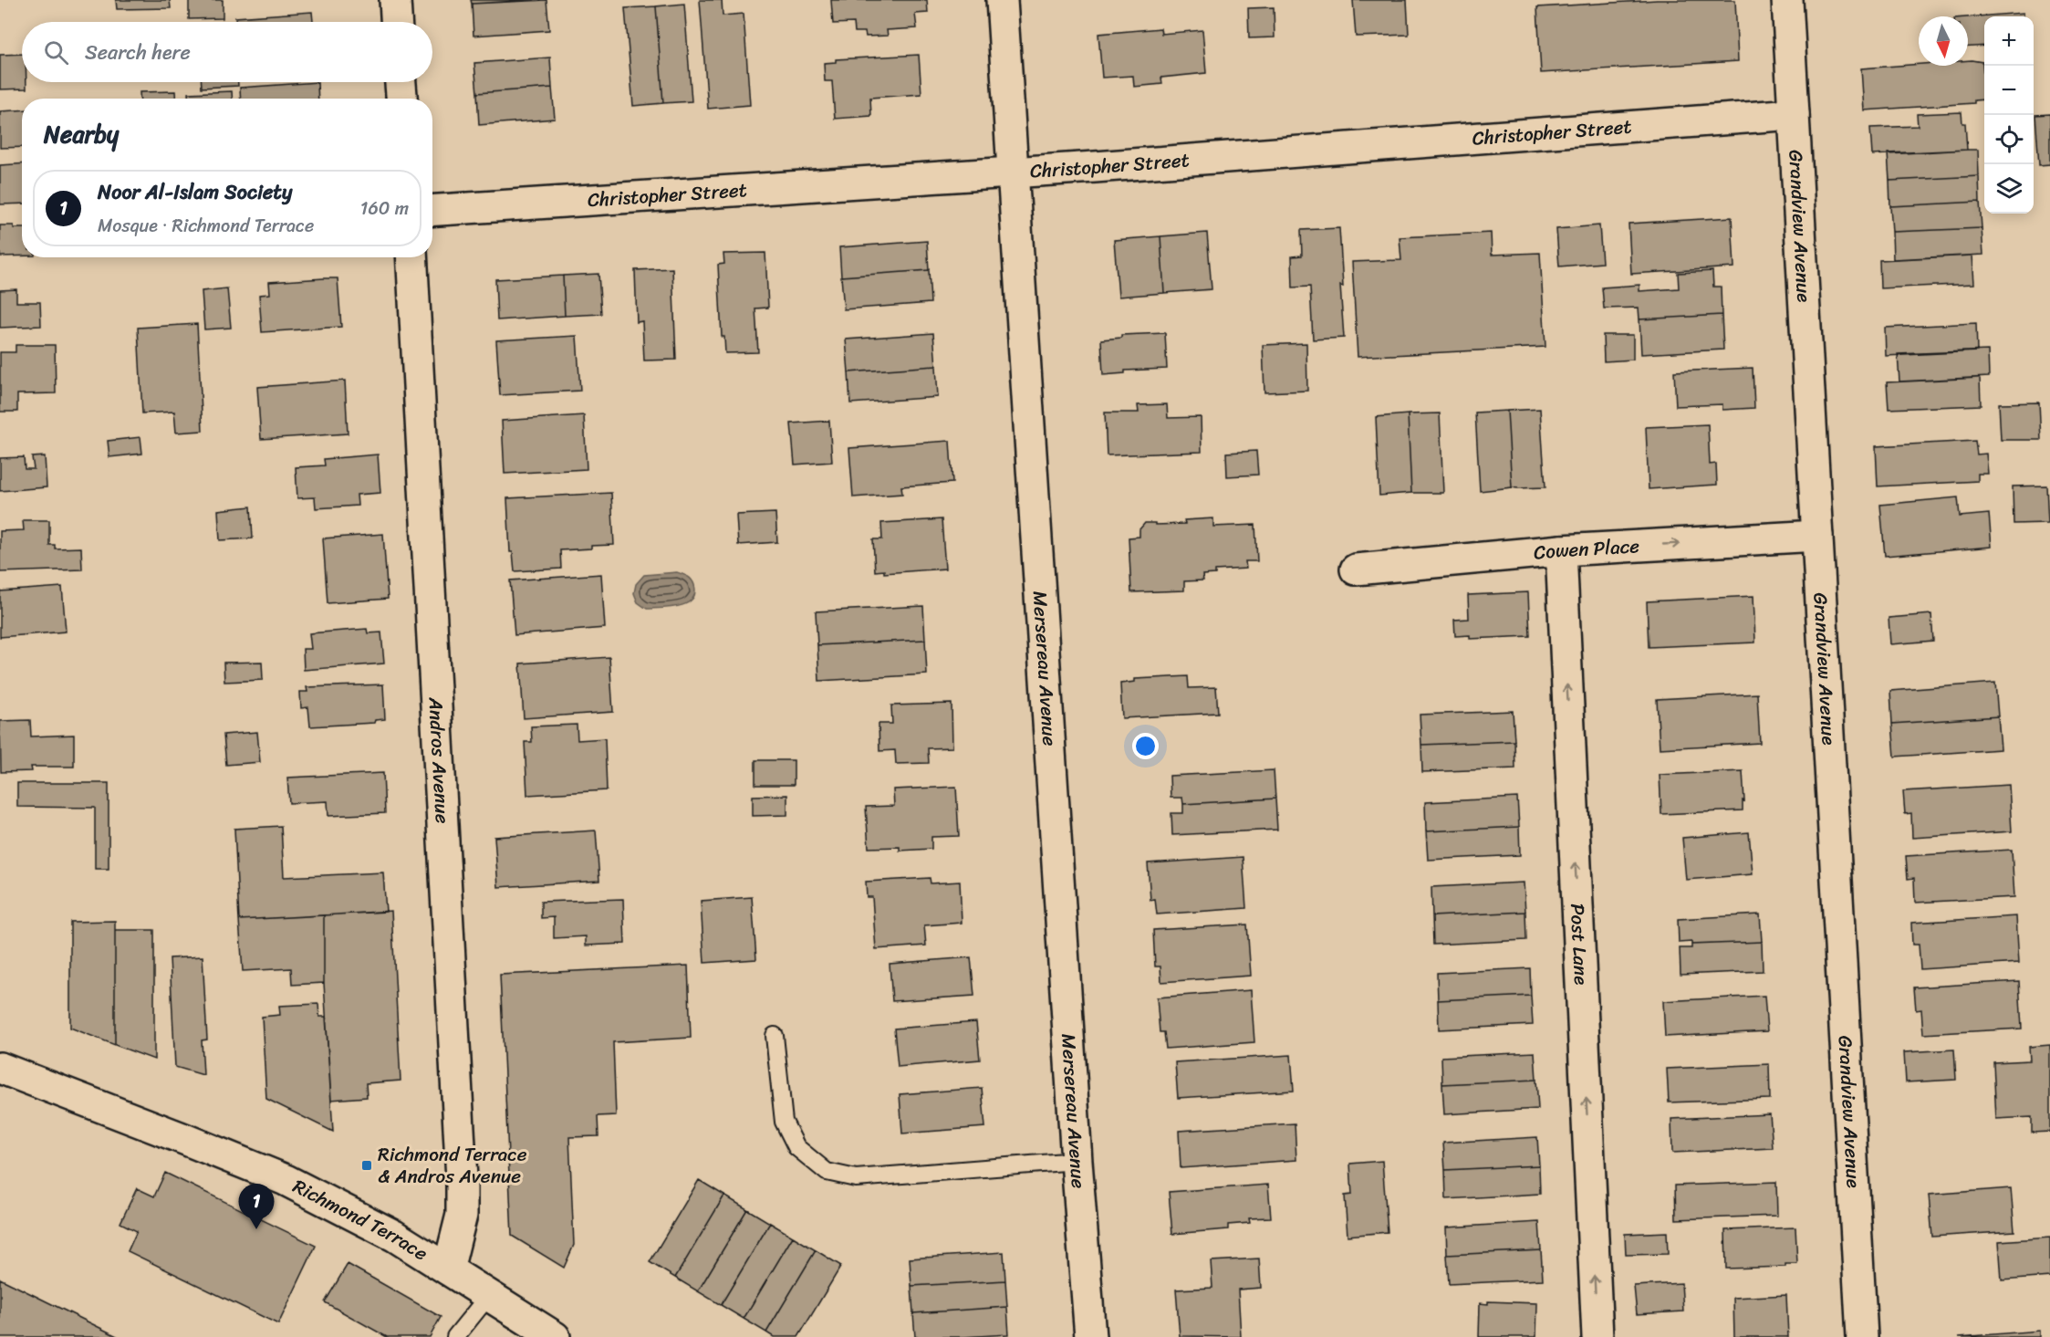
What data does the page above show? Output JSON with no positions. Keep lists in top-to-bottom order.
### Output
{
  "streets": {
    "street": [
      "Christopher Street",
      "Grandview Avenue",
      "Cowen Place",
      "Mersereau Avenue",
      "Andros Avenue",
      "Post Lane",
      "Richmond Terrace"
    ]
  },
  "crossings": [
    ["Christopher Street", "Grandview Avenue"],
    ["Christopher Street", "Mersereau Avenue"],
    ["Grandview Avenue", "Cowen Place"],
    ["Cowen Place", "Post Lane"],
    ["Andros Avenue", "Richmond Terrace"]
  ],
  "one_way": ["Cowen Place", "Post Lane"],
  "places": {
    "transit": ["Richmond Terrace & Andros Avenue"]
  },
  "north": "bottom",
  "page": {
    "map_buttons": ["+", "−"],
    "search": "Search here",
    "heading": "Nearby",
    "list": [
      {
        "mark": "1",
        "name": "Noor Al-Islam Society",
        "note": "Mosque · Richmond Terrace",
        "value": "160 m"
      }
    ],
    "pins": "1"
  }
}
